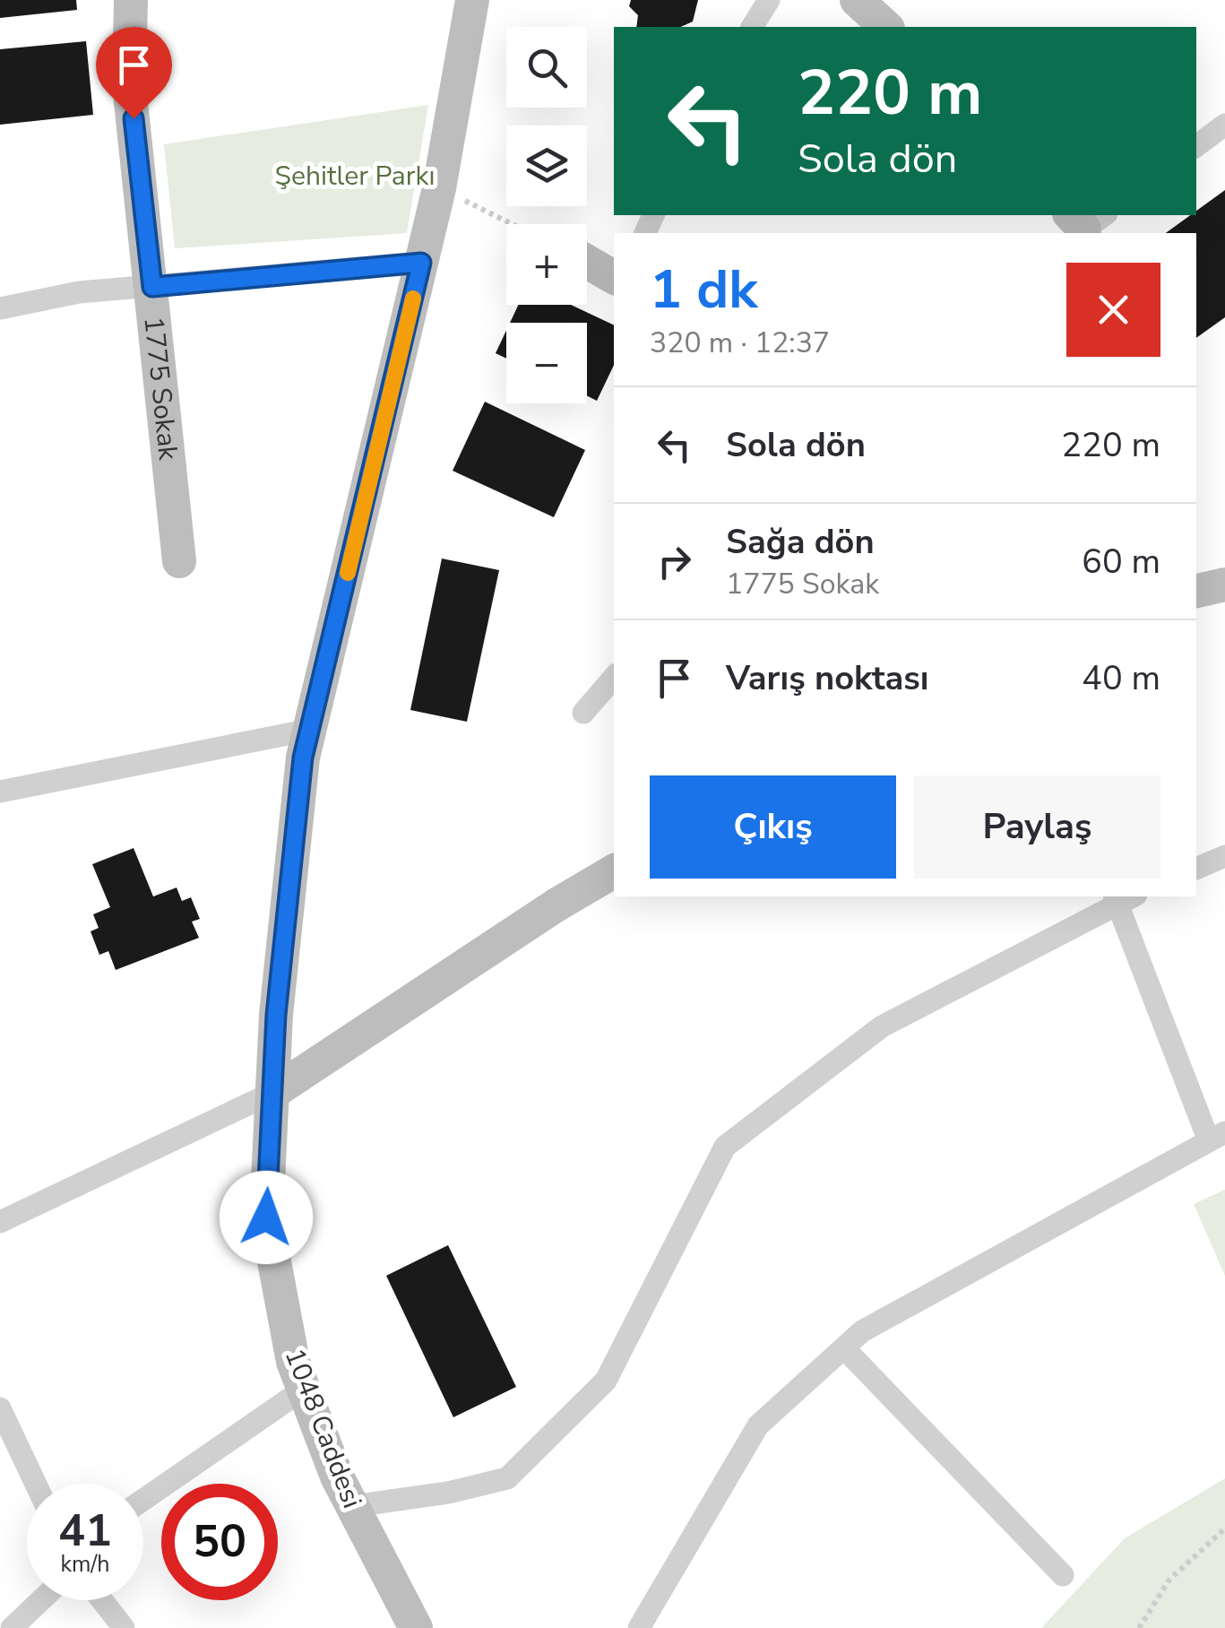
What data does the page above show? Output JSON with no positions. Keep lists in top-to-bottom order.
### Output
{
  "streets": {
    "main road": ["1775 Sokak", "1048 Caddesi"]
  },
  "parks": ["Şehitler Parkı"],
  "page": {
    "map_buttons": ["+", "−"],
    "turn": ["220 m", "Sola dön"],
    "heading": ["1 dk", "320 m · 12:37"],
    "list": [
      {
        "name": "Sola dön",
        "value": "220 m"
      },
      {
        "name": "Sağa dön",
        "note": "1775 Sokak",
        "value": "60 m"
      },
      {
        "name": "Varış noktası",
        "value": "40 m"
      }
    ],
    "buttons": ["Çıkış", "Paylaş"],
    "speed": "41 km/h",
    "limit": "50"
  }
}
